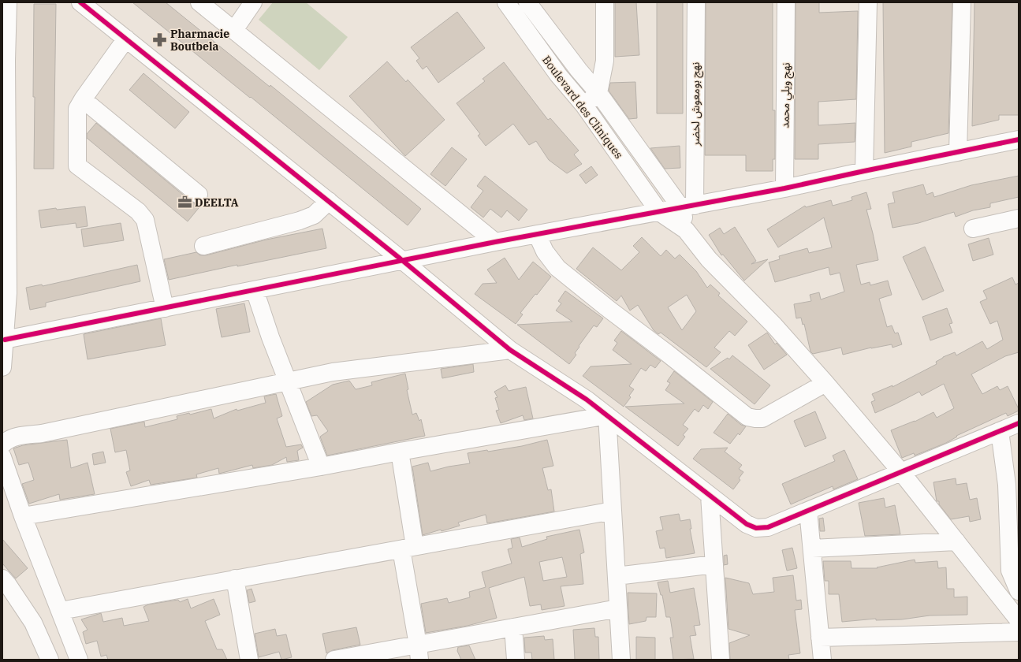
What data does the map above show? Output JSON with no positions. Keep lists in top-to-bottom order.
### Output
{
  "streets": {
    "street": ["نهج ويلي محمد", "نهج بومعوش لخضر", "Boulevard des Cliniques"]
  },
  "crossings": [
    ["نهج بومعوش لخضر", "Boulevard des Cliniques"]
  ],
  "places": {
    "pharmacy": ["Pharmacie Boutbela"],
    "office": ["DEELTA"]
  }
}
